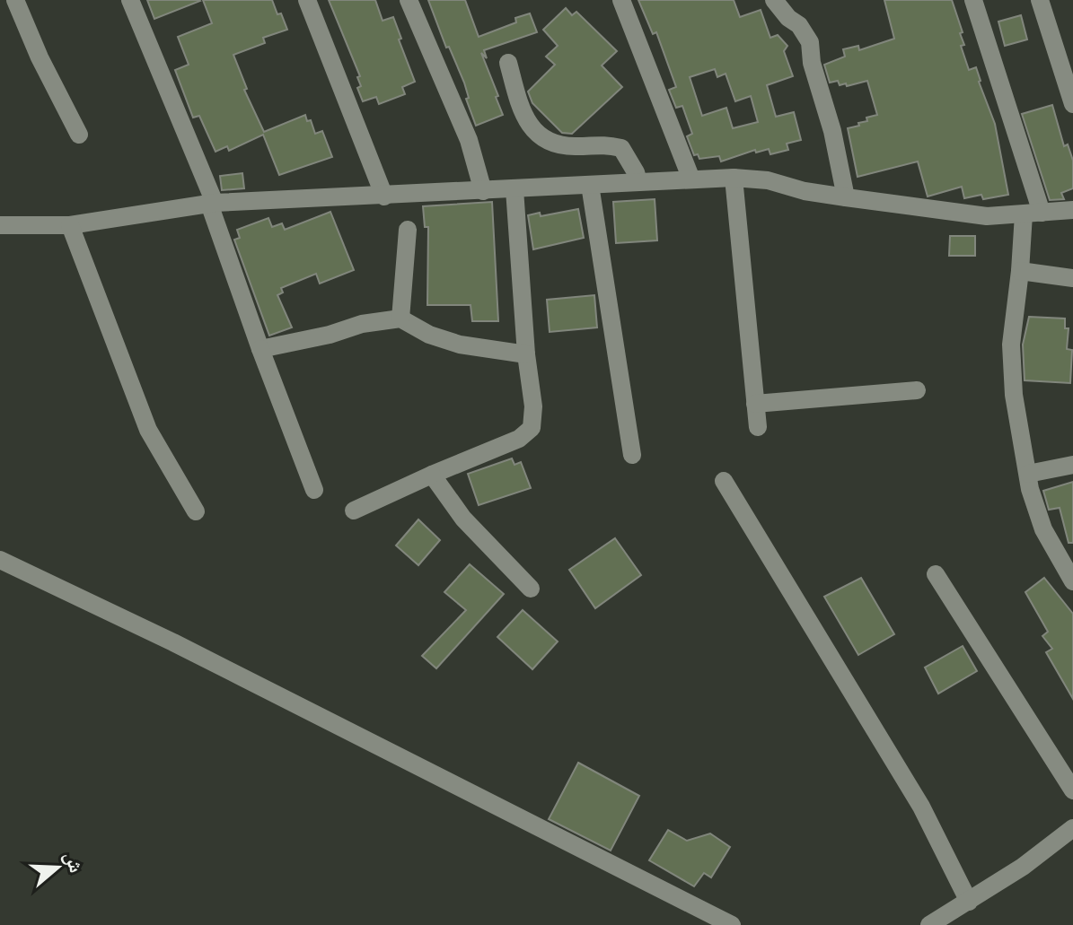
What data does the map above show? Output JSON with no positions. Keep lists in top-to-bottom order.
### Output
{
  "north": "right"
}
